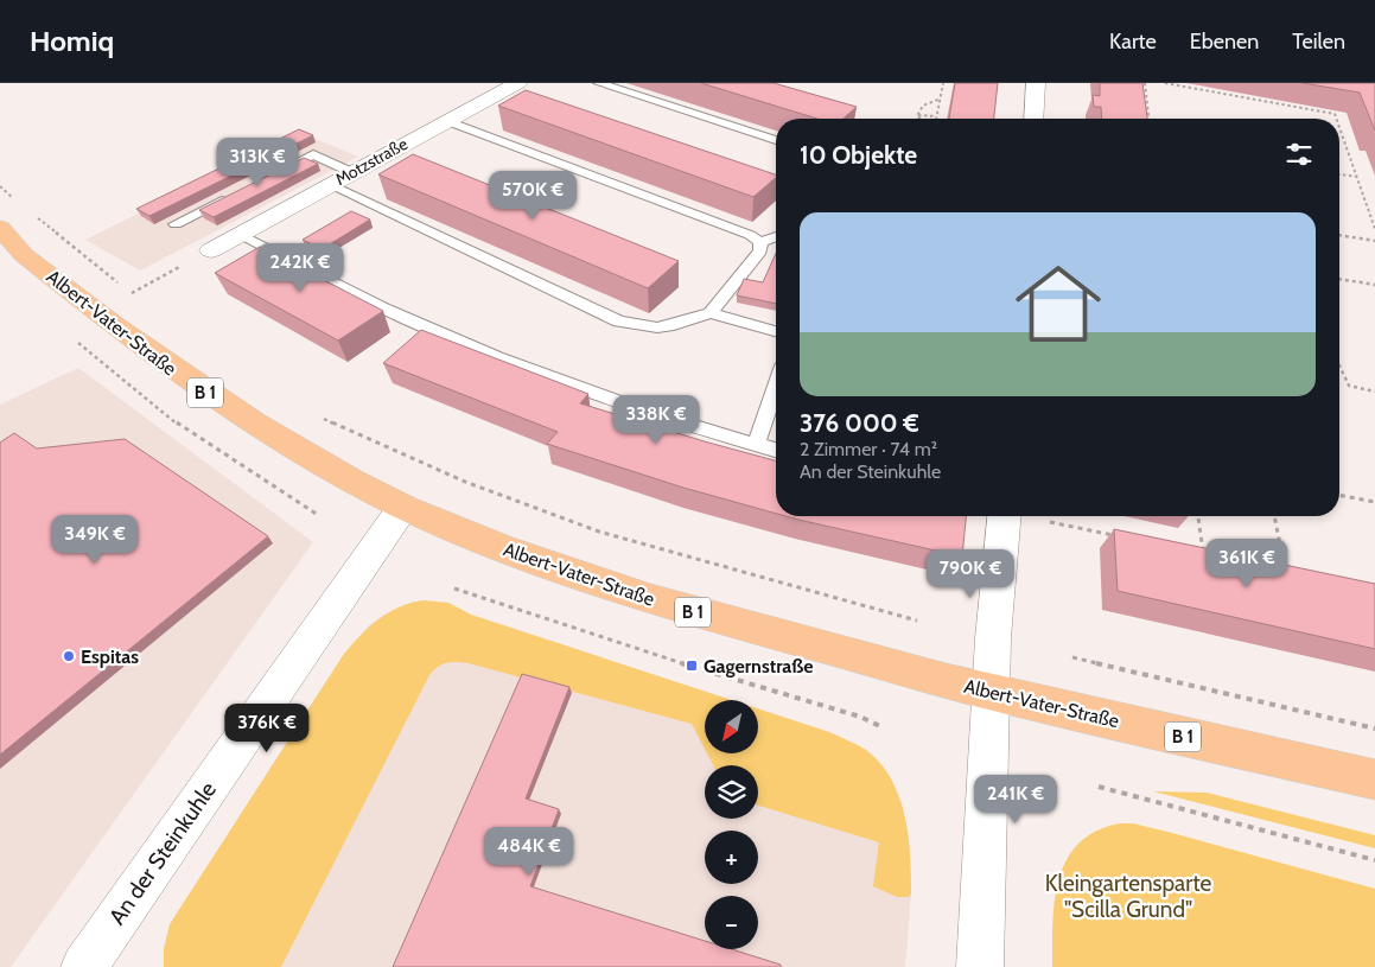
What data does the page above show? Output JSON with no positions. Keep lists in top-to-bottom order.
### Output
{
  "streets": {
    "main road": ["Albert-Vater-Straße", "B 1"],
    "street": ["Motzstraße", "An der Steinkuhle"]
  },
  "crossings": [
    ["Motzstraße", "Albert-Vater-Straße"],
    ["Albert-Vater-Straße", "An der Steinkuhle"]
  ],
  "parks": ["Kleingartensparte \"Scilla Grund\""],
  "places": {
    "other": ["Espitas"],
    "transit": ["Gagernstraße"]
  },
  "north": "bottom left",
  "page": {
    "header": "Homiq",
    "nav": ["Karte", "Ebenen", "Teilen"],
    "heading": "10 Objekte",
    "price": [
      "313K €",
      "570K €",
      "242K €",
      "338K €",
      "349K €",
      "361K €",
      "790K €",
      "376K €",
      "241K €",
      "484K €"
    ],
    "list": [
      {
        "name": "376 000 €",
        "note": "2 Zimmer · 74 m² · An der Steinkuhle"
      }
    ],
    "map_buttons": ["+", "−"]
  }
}
